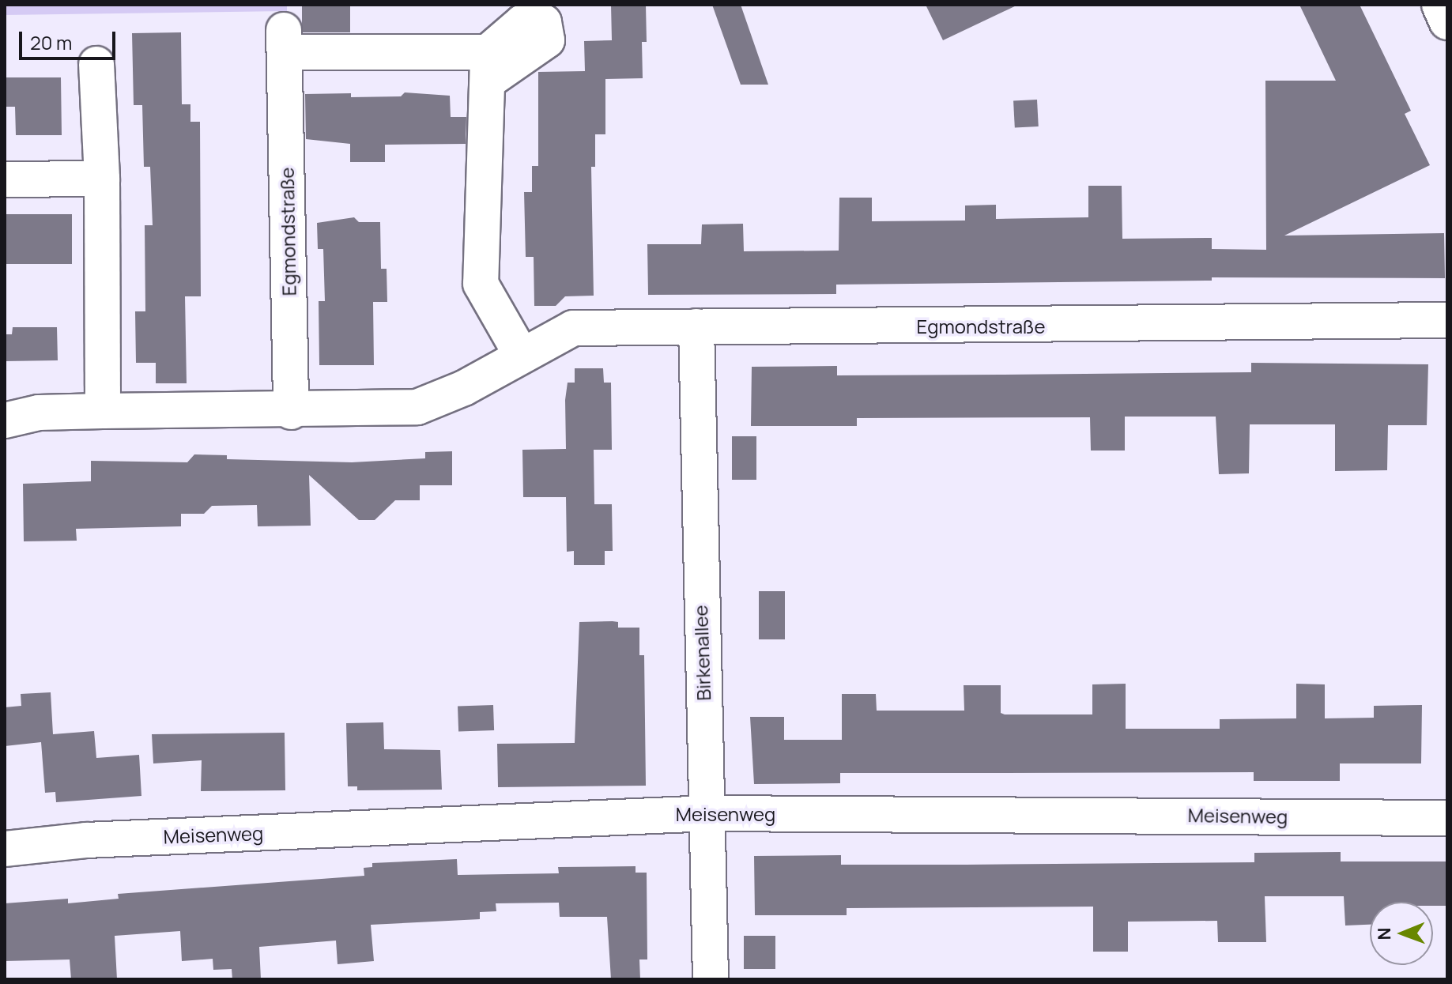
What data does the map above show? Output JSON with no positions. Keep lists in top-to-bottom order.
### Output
{
  "streets": {
    "street": ["Egmondstraße", "Birkenallee", "Meisenweg"]
  },
  "crossings": [
    ["Egmondstraße", "Birkenallee"],
    ["Birkenallee", "Meisenweg"]
  ],
  "scale_bar": "20 m",
  "north": "left"
}
